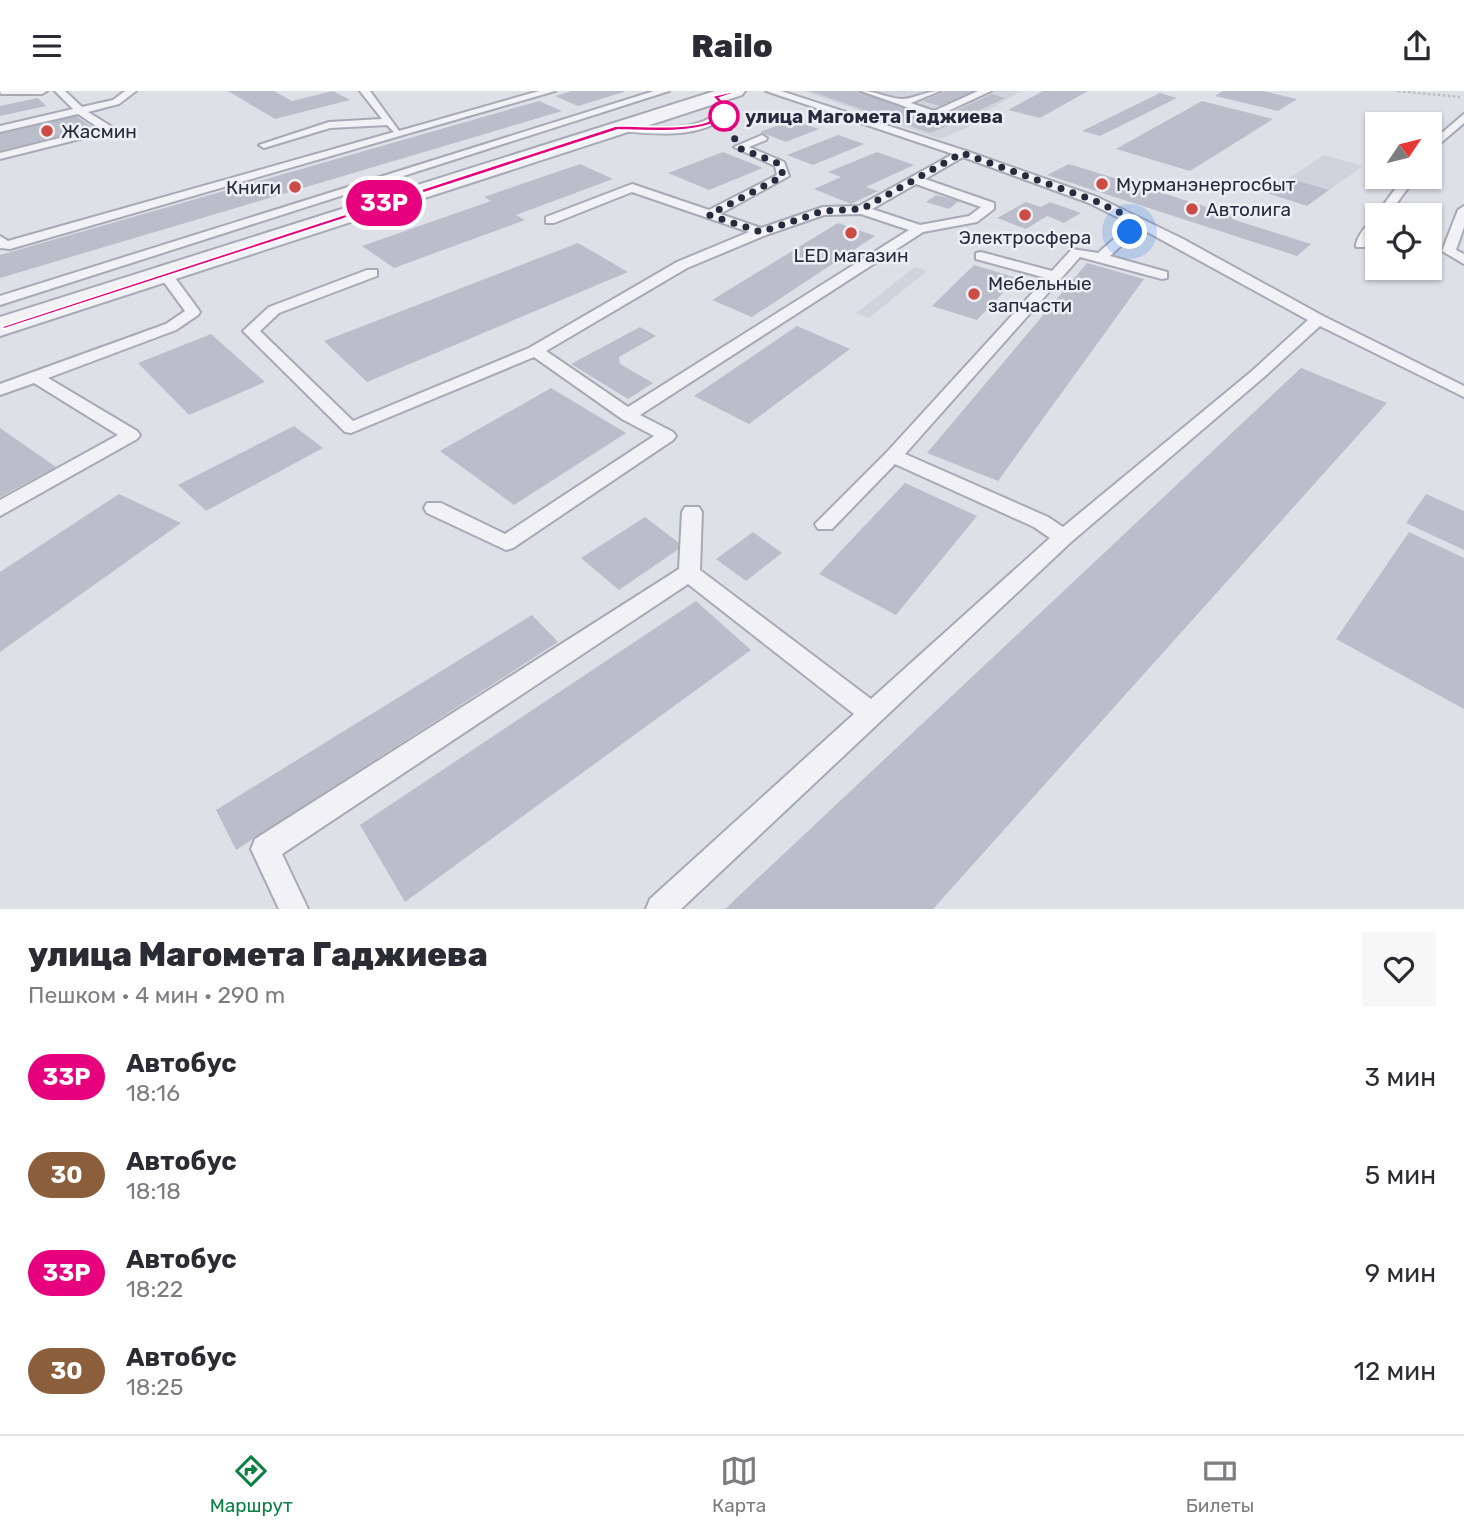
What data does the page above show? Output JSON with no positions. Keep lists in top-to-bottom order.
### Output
{
  "places": [
    "улица Магомета Гаджиева",
    "Жасмин",
    "Мурманэнергосбыт",
    "Книги",
    "Автолига",
    "Электросфера",
    "LED магазин",
    "Мебельные запчасти"
  ],
  "lines": ["bus line 33Р"],
  "north": "top right",
  "page": {
    "header": "Railo",
    "on_map": "33Р",
    "heading": ["улица Магомета Гаджиева", "Пешком · 4 мин · 290 m"],
    "list": [
      {
        "mark": "33Р",
        "name": "Автобус",
        "note": "18:16",
        "value": "3 мин"
      },
      {
        "mark": "30",
        "name": "Автобус",
        "note": "18:18",
        "value": "5 мин"
      },
      {
        "mark": "33Р",
        "name": "Автобус",
        "note": "18:22",
        "value": "9 мин"
      },
      {
        "mark": "30",
        "name": "Автобус",
        "note": "18:25",
        "value": "12 мин"
      }
    ],
    "tabs": ["Маршрут", "Карта", "Билеты"]
  }
}
